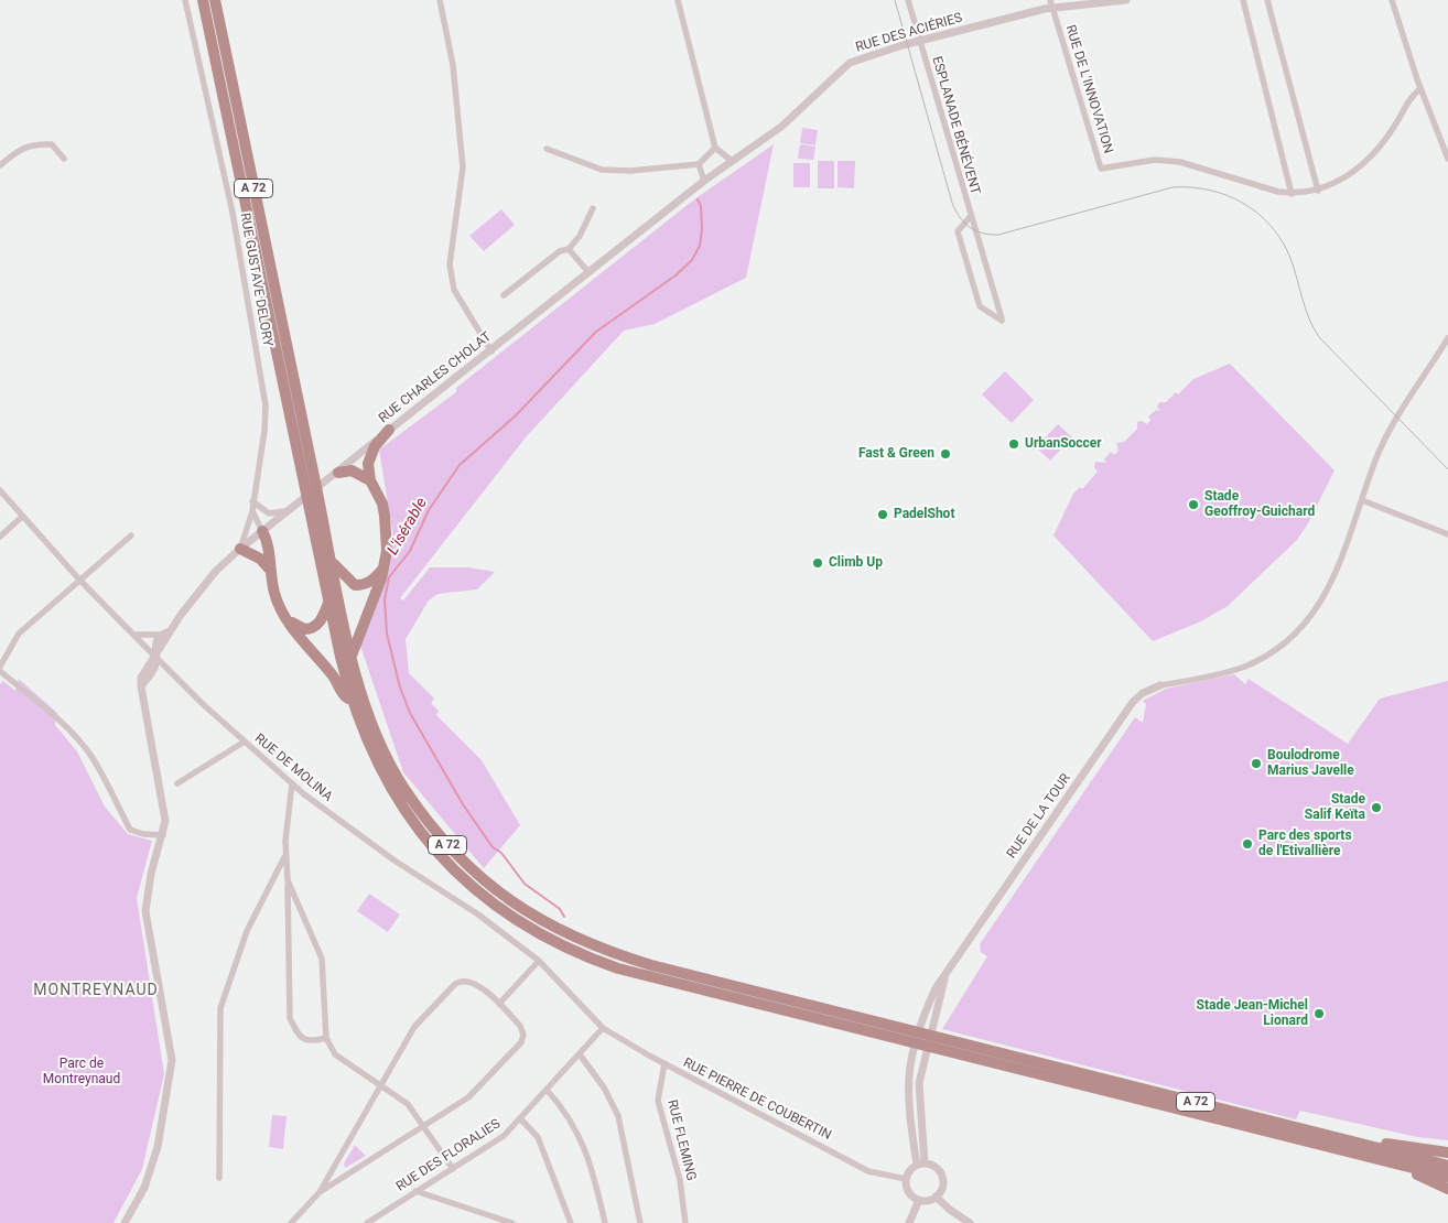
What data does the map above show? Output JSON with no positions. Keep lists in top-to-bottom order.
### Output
{
  "streets": {
    "highway": ["A 72"],
    "street": [
      "RUE DES ACIÉRIES",
      "RUE DE L'INNOVATION",
      "ESPLANADE BÉNÉVENT",
      "RUE GUSTAVE DELORY",
      "RUE CHARLES CHOLAT",
      "RUE DE MOLINA",
      "RUE DE LA TOUR",
      "RUE PIERRE DE COUBERTIN",
      "RUE FLEMING",
      "RUE DES FLORALIES"
    ]
  },
  "crossings": [
    ["RUE DES ACIÉRIES", "RUE DE L'INNOVATION"],
    ["RUE DES ACIÉRIES", "ESPLANADE BÉNÉVENT"],
    ["RUE DES ACIÉRIES", "RUE CHARLES CHOLAT"],
    ["RUE GUSTAVE DELORY", "RUE CHARLES CHOLAT"],
    ["RUE CHARLES CHOLAT", "RUE DE MOLINA"],
    ["RUE DE MOLINA", "RUE PIERRE DE COUBERTIN"],
    ["RUE DE MOLINA", "RUE DES FLORALIES"],
    ["RUE DE LA TOUR", "RUE PIERRE DE COUBERTIN"],
    ["RUE PIERRE DE COUBERTIN", "RUE FLEMING"],
    ["RUE PIERRE DE COUBERTIN", "RUE DES FLORALIES"]
  ],
  "districts": ["MONTREYNAUD"],
  "water": ["L'isérable"],
  "parks": ["Parc de Montreynaud"],
  "places": [
    "UrbanSoccer",
    "Fast & Green",
    "Stade Geoffroy-Guichard",
    "PadelShot",
    "Climb Up",
    "Boulodrome Marius Javelle",
    "Stade Salif Keïta",
    "Parc des sports de l'Etivallière",
    "Stade Jean-Michel Lionard"
  ]
}
